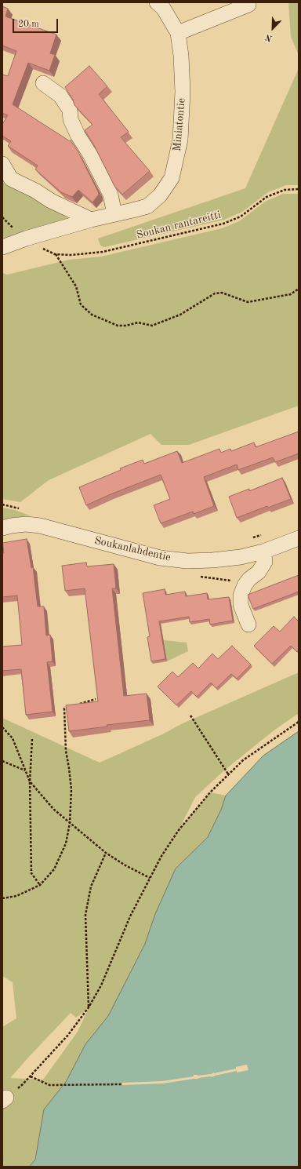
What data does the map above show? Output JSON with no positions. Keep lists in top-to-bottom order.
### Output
{
  "streets": {
    "street": ["Miniatontie", "Soukanlahdentie"],
    "path": ["Soukan rantareitti"]
  },
  "scale_bar": "20 m",
  "north": "bottom left"
}
